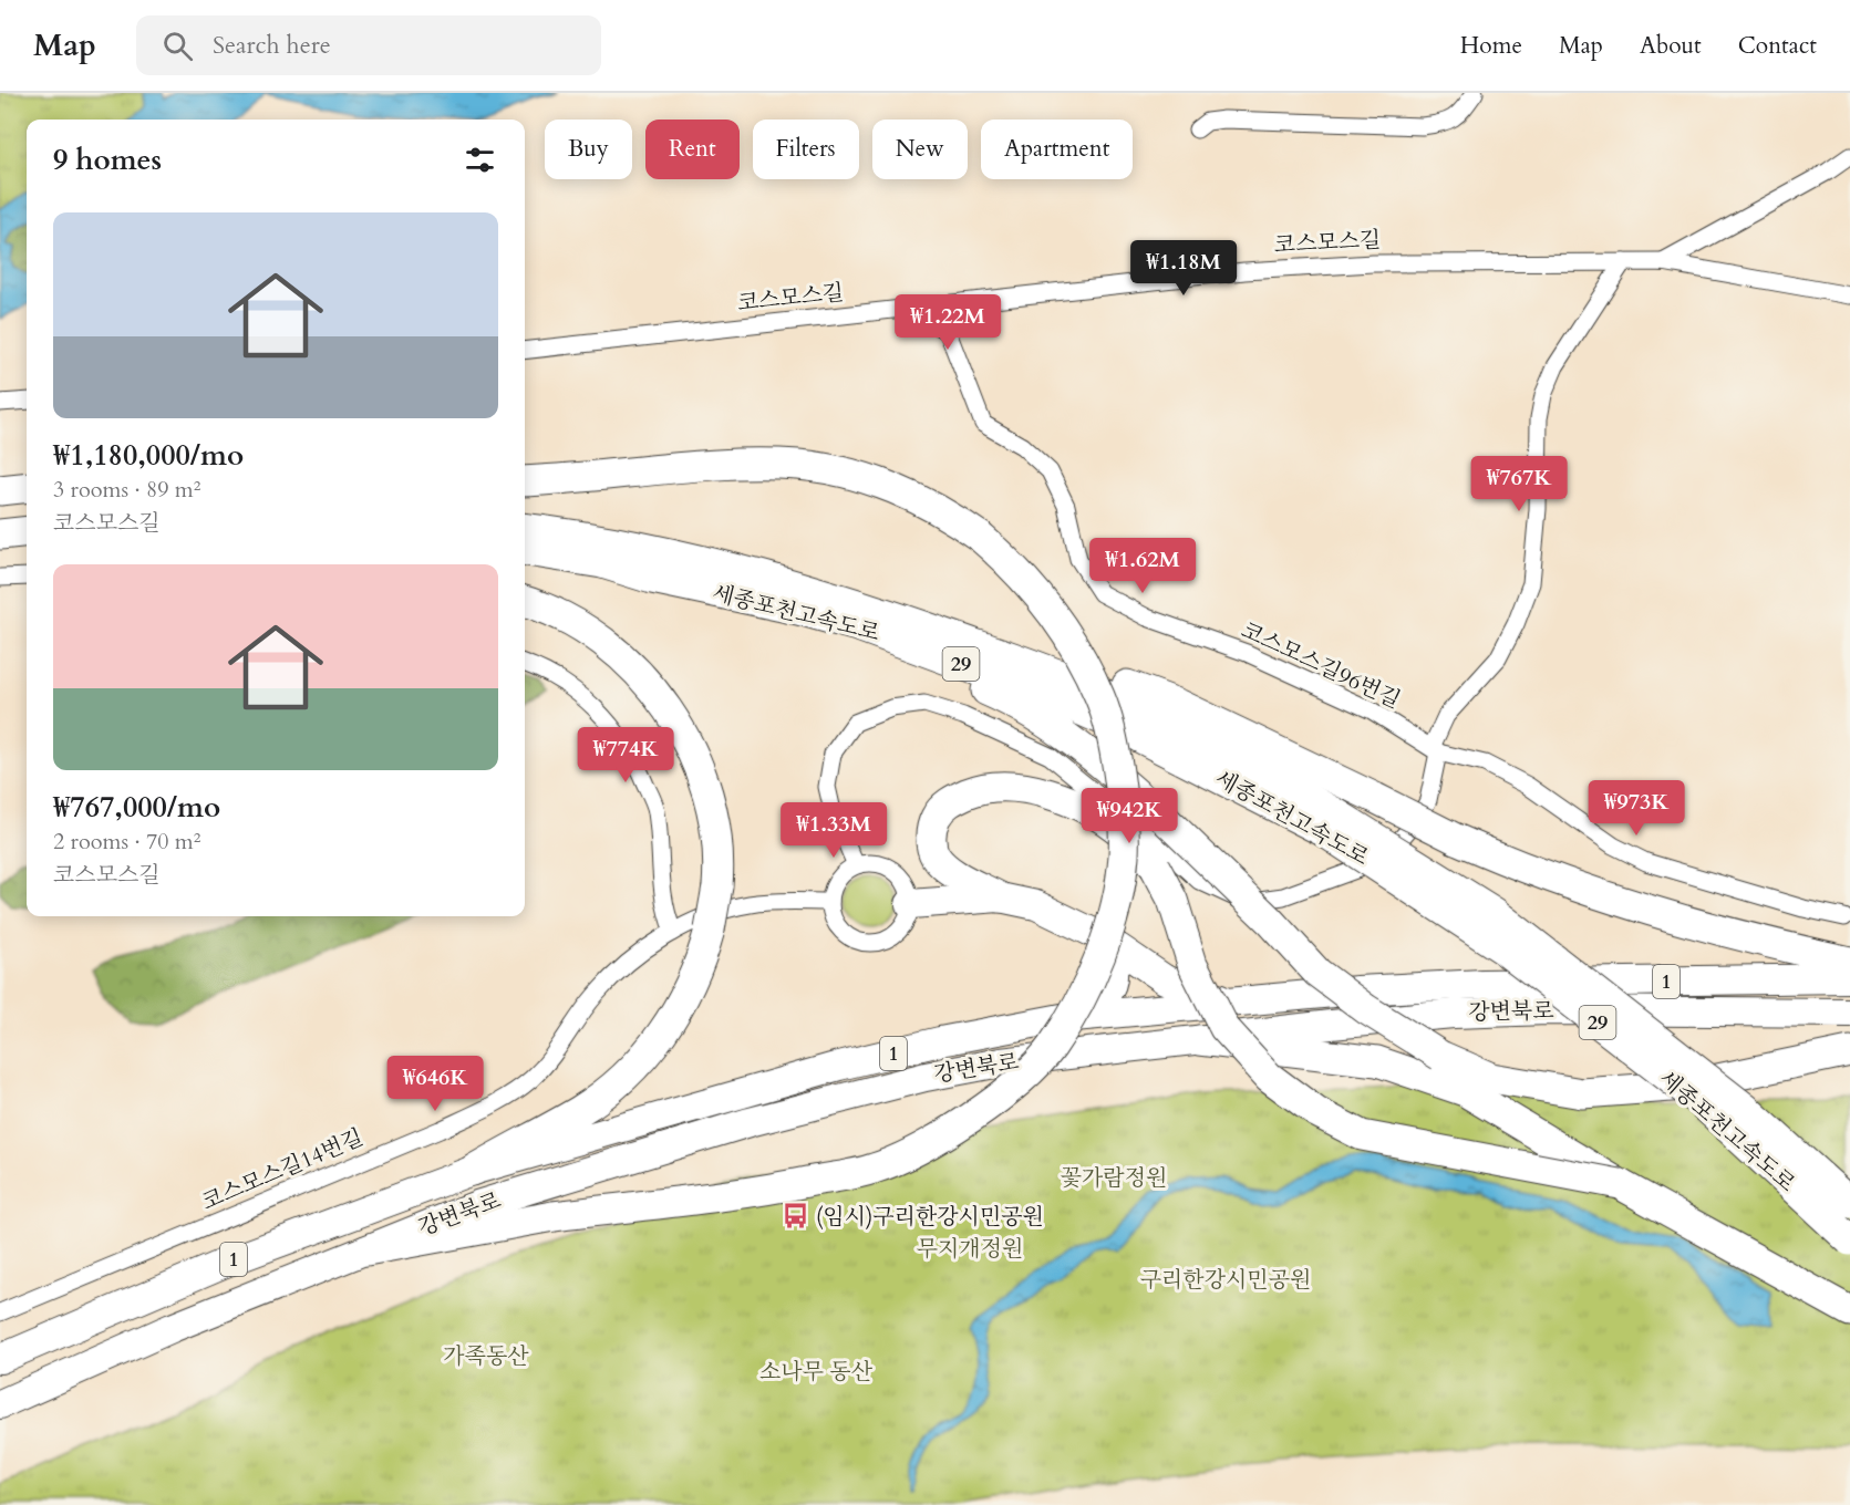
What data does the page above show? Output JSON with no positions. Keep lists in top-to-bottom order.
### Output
{
  "streets": {
    "highway": [
      "세종포천고속도로",
      "29",
      "1",
      "강변북로"
    ],
    "street": ["코스모스길", "코스모스길96번길", "코스모스길14번길"]
  },
  "parks": [
    "꽃가람정원",
    "무지개정원",
    "구리한강시민공원",
    "가족동산",
    "소나무 동산"
  ],
  "places": {
    "bus stop": ["(임시)구리한강시민공원"]
  },
  "page": {
    "header": "Map",
    "search": "Search here",
    "nav": [
      "Home",
      "Map",
      "About",
      "Contact"
    ],
    "chip": [
      "Buy",
      "Rent",
      "Filters",
      "New",
      "Apartment"
    ],
    "heading": "9 homes",
    "list": [
      {
        "name": "₩1,180,000/mo",
        "note": "3 rooms · 89 m² · 코스모스길"
      },
      {
        "name": "₩767,000/mo",
        "note": "2 rooms · 70 m² · 코스모스길"
      }
    ],
    "price": [
      "₩1.18M",
      "₩1.22M",
      "₩767K",
      "₩1.62M",
      "₩774K",
      "₩973K",
      "₩942K",
      "₩1.33M",
      "₩646K"
    ]
  }
}
